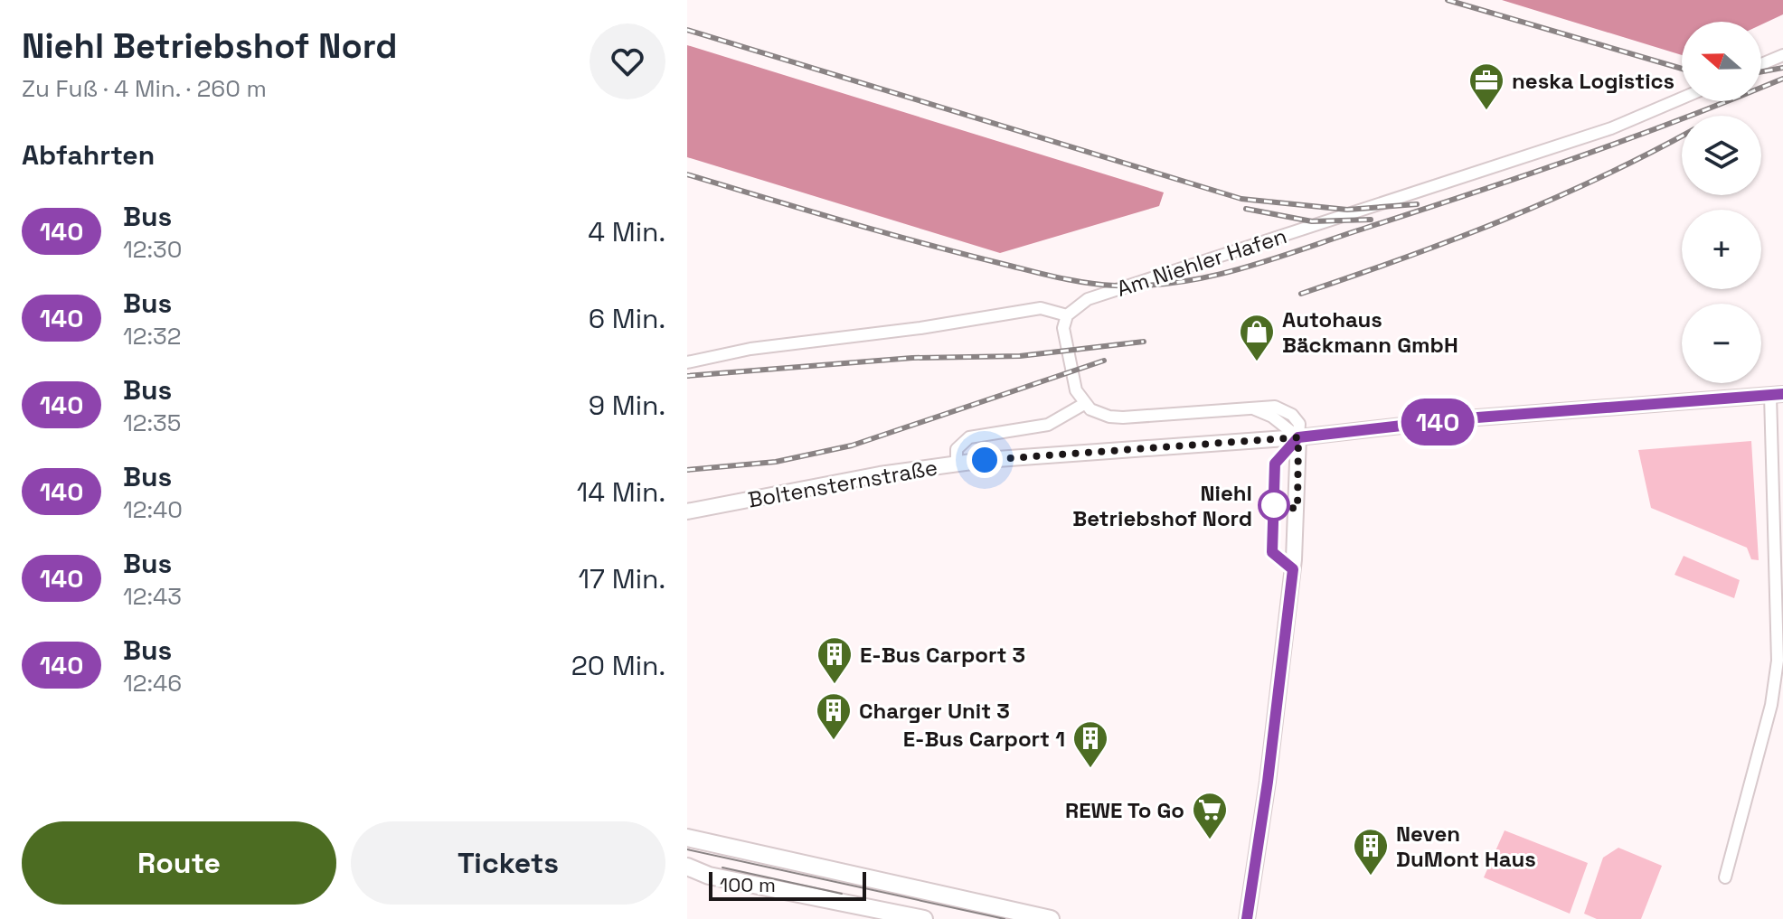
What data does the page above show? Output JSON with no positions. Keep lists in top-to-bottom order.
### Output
{
  "streets": {
    "main road": ["Boltensternstraße"],
    "street": ["Am Niehler Hafen"]
  },
  "places": {
    "office": ["neska Logistics"],
    "shop": ["Autohaus Bäckmann GmbH"],
    "other": ["Niehl Betriebshof Nord"],
    "building": [
      "E-Bus Carport 3",
      "Charger Unit 3",
      "E-Bus Carport 1",
      "Neven DuMont Haus"
    ],
    "supermarket": ["REWE To Go"]
  },
  "lines": ["bus line 140"],
  "scale_bar": "100 m",
  "north": "left",
  "page": {
    "heading": [
      ["Niehl Betriebshof Nord", "Zu Fuß · 4 Min. · 260 m"],
      "Abfahrten"
    ],
    "on_map": "140",
    "map_buttons": ["+", "−"],
    "list": [
      {
        "mark": "140",
        "name": "Bus",
        "note": "12:30",
        "value": "4 Min."
      },
      {
        "mark": "140",
        "name": "Bus",
        "note": "12:32",
        "value": "6 Min."
      },
      {
        "mark": "140",
        "name": "Bus",
        "note": "12:35",
        "value": "9 Min."
      },
      {
        "mark": "140",
        "name": "Bus",
        "note": "12:40",
        "value": "14 Min."
      },
      {
        "mark": "140",
        "name": "Bus",
        "note": "12:43",
        "value": "17 Min."
      },
      {
        "mark": "140",
        "name": "Bus",
        "note": "12:46",
        "value": "20 Min."
      }
    ],
    "buttons": ["Route", "Tickets"],
    "scale": "100 m"
  }
}
